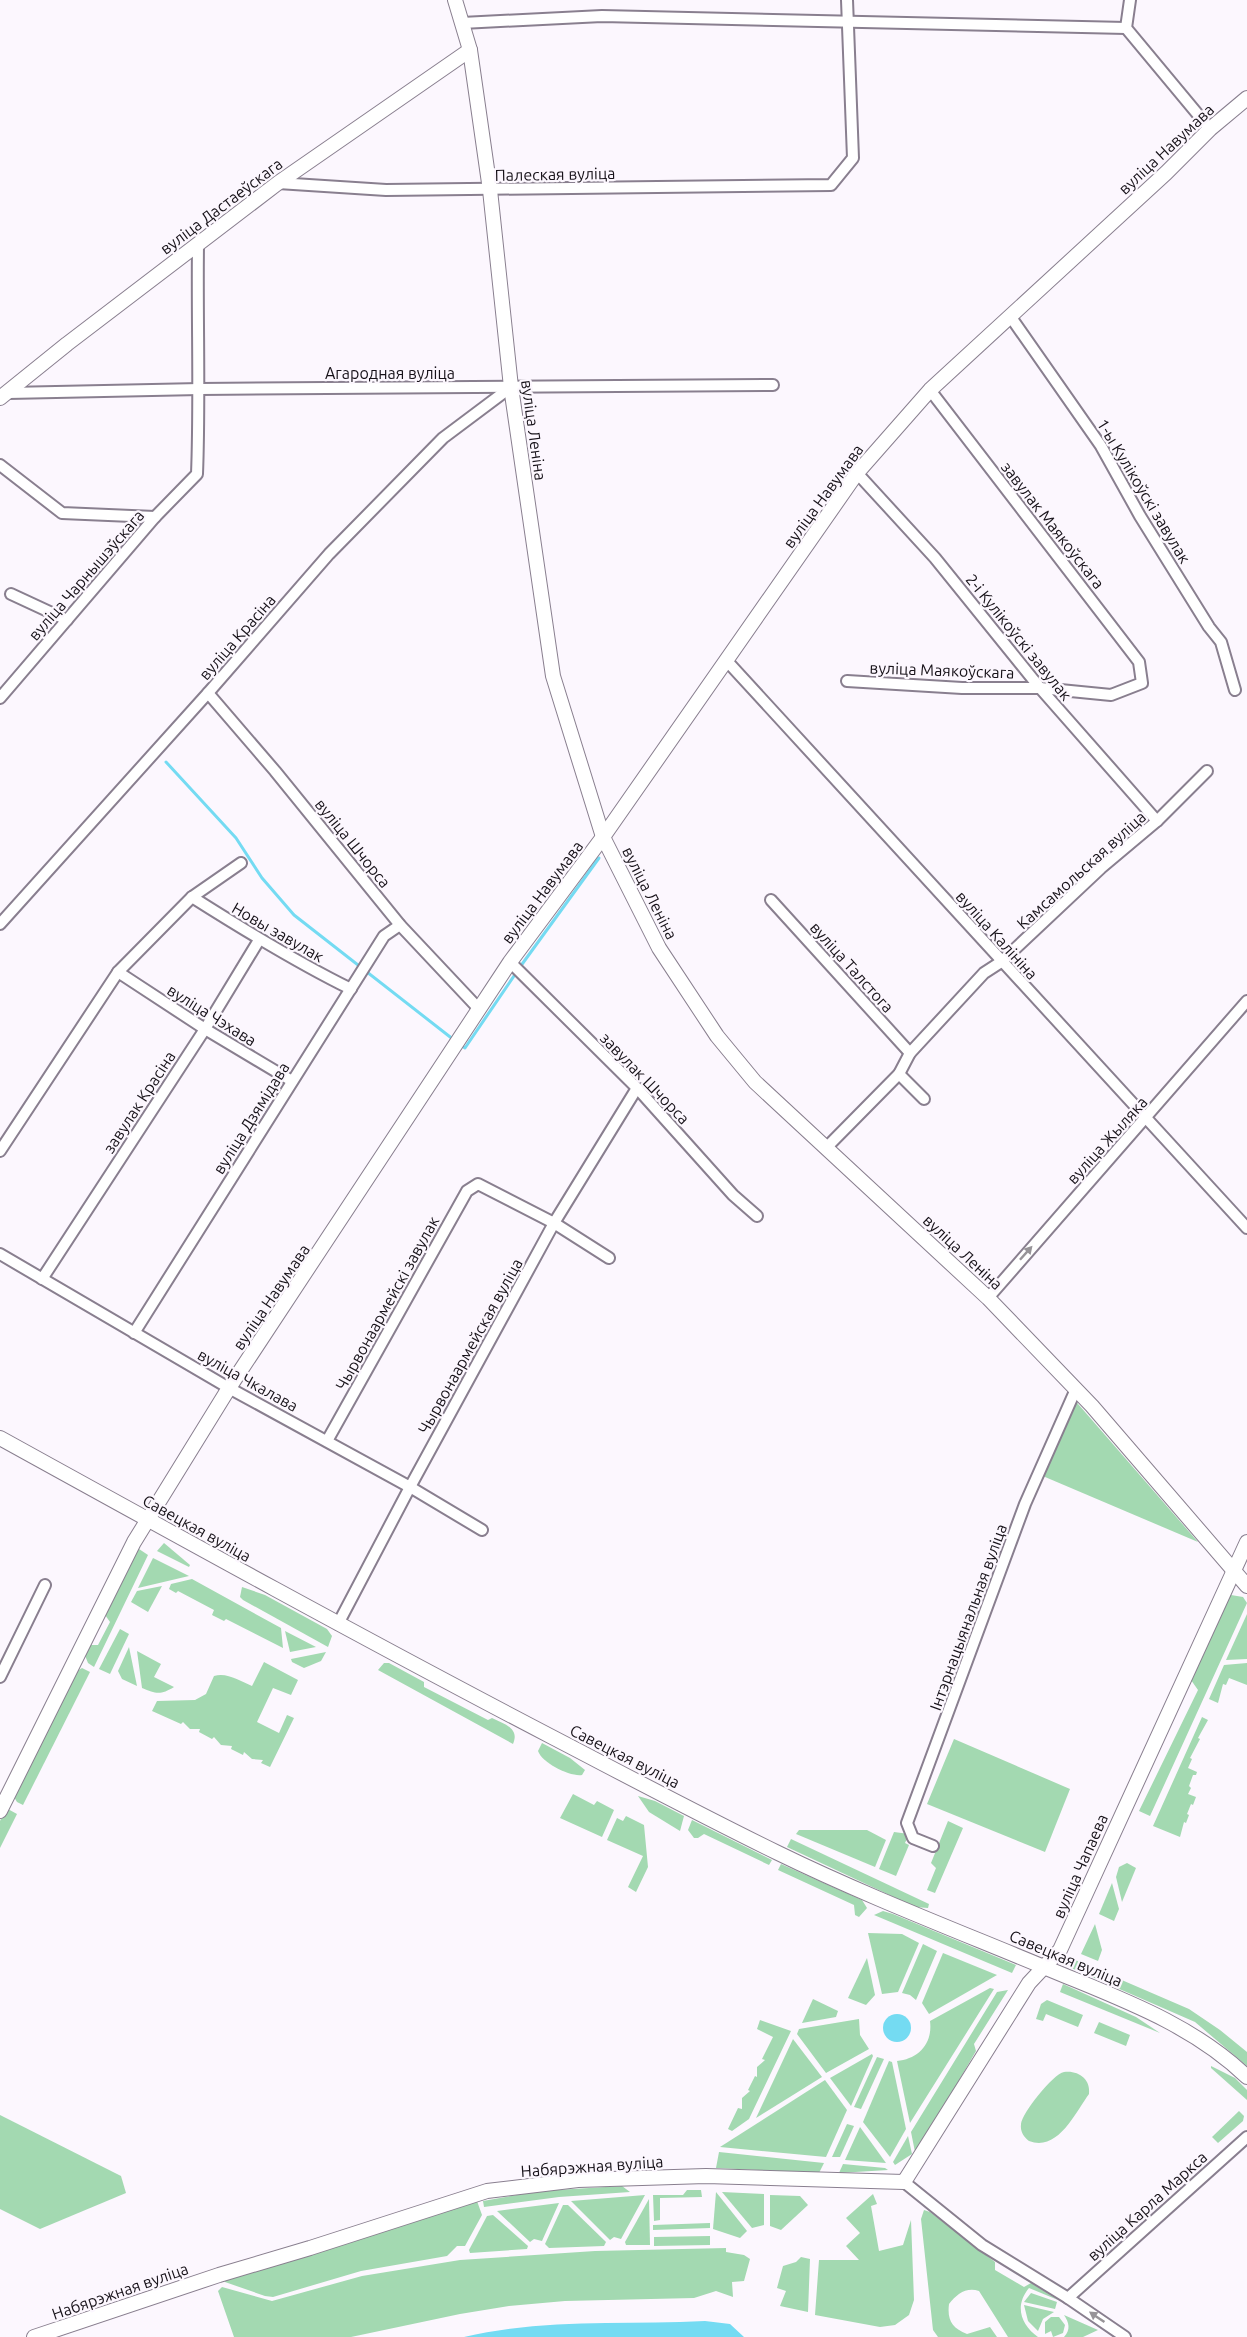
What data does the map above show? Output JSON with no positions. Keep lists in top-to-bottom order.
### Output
{
  "streets": {
    "street": [
      "вуліца Навумава",
      "Палеская вуліца",
      "вуліца Дастаеўскага",
      "Агародная вуліца",
      "вуліца Леніна",
      "1-ы Кулікоўскі завулак",
      "завулак Маякоўскага",
      "вуліца Чарнышэўскага",
      "вуліца Красіна",
      "2-і Кулікоўскі завулак",
      "вуліца Маякоўскага",
      "вуліца Шчорса",
      "Камсамольская вуліца",
      "Новы завулак",
      "вуліца Калініна",
      "вуліца Талстога",
      "вуліца Чэхава",
      "завулак Шчорса",
      "завулак Красіна",
      "вуліца Дзямідава",
      "вуліца Жыляка",
      "Чырвонаармейскі завулак",
      "Чырвонаармейская вуліца",
      "вуліца Чкалава",
      "Савецкая вуліца",
      "Інтэрнацыянальная вуліца",
      "вуліца Чапаева",
      "Набярэжная вуліца",
      "вуліца Карла Маркса"
    ]
  },
  "crossings": [
    ["вуліца Навумава", "вуліца Леніна"],
    ["вуліца Навумава", "1-ы Кулікоўскі завулак"],
    ["вуліца Навумава", "завулак Маякоўскага"],
    ["вуліца Навумава", "2-і Кулікоўскі завулак"],
    ["вуліца Навумава", "вуліца Шчорса"],
    ["вуліца Навумава", "вуліца Калініна"],
    ["вуліца Навумава", "завулак Шчорса"],
    ["вуліца Навумава", "вуліца Чкалава"],
    ["вуліца Навумава", "Савецкая вуліца"],
    ["Палеская вуліца", "вуліца Дастаеўскага"],
    ["Палеская вуліца", "вуліца Леніна"],
    ["вуліца Дастаеўскага", "Агародная вуліца"],
    ["вуліца Дастаеўскага", "вуліца Леніна"],
    ["Агародная вуліца", "вуліца Леніна"],
    ["Агародная вуліца", "вуліца Чарнышэўскага"],
    ["Агародная вуліца", "вуліца Красіна"],
    ["вуліца Леніна", "вуліца Красіна"],
    ["вуліца Леніна", "Камсамольская вуліца"],
    ["вуліца Леніна", "вуліца Жыляка"],
    ["вуліца Леніна", "Інтэрнацыянальная вуліца"],
    ["вуліца Леніна", "вуліца Чапаева"],
    ["завулак Маякоўскага", "вуліца Маякоўскага"],
    ["вуліца Красіна", "вуліца Шчорса"],
    ["2-і Кулікоўскі завулак", "вуліца Маякоўскага"],
    ["2-і Кулікоўскі завулак", "Камсамольская вуліца"],
    ["вуліца Шчорса", "вуліца Дзямідава"],
    ["Камсамольская вуліца", "вуліца Калініна"],
    ["Камсамольская вуліца", "вуліца Талстога"],
    ["Новы завулак", "завулак Красіна"],
    ["Новы завулак", "вуліца Дзямідава"],
    ["вуліца Калініна", "вуліца Жыляка"],
    ["вуліца Чэхава", "завулак Красіна"],
    ["вуліца Чэхава", "вуліца Дзямідава"],
    ["завулак Шчорса", "Чырвонаармейская вуліца"],
    ["завулак Красіна", "вуліца Чкалава"],
    ["вуліца Дзямідава", "вуліца Чкалава"],
    ["Чырвонаармейскі завулак", "Чырвонаармейская вуліца"],
    ["Чырвонаармейскі завулак", "вуліца Чкалава"],
    ["Чырвонаармейская вуліца", "вуліца Чкалава"],
    ["Чырвонаармейская вуліца", "Савецкая вуліца"],
    ["Савецкая вуліца", "вуліца Чапаева"],
    ["вуліца Чапаева", "Набярэжная вуліца"]
  ],
  "one_way": ["вуліца Жыляка"]
}
